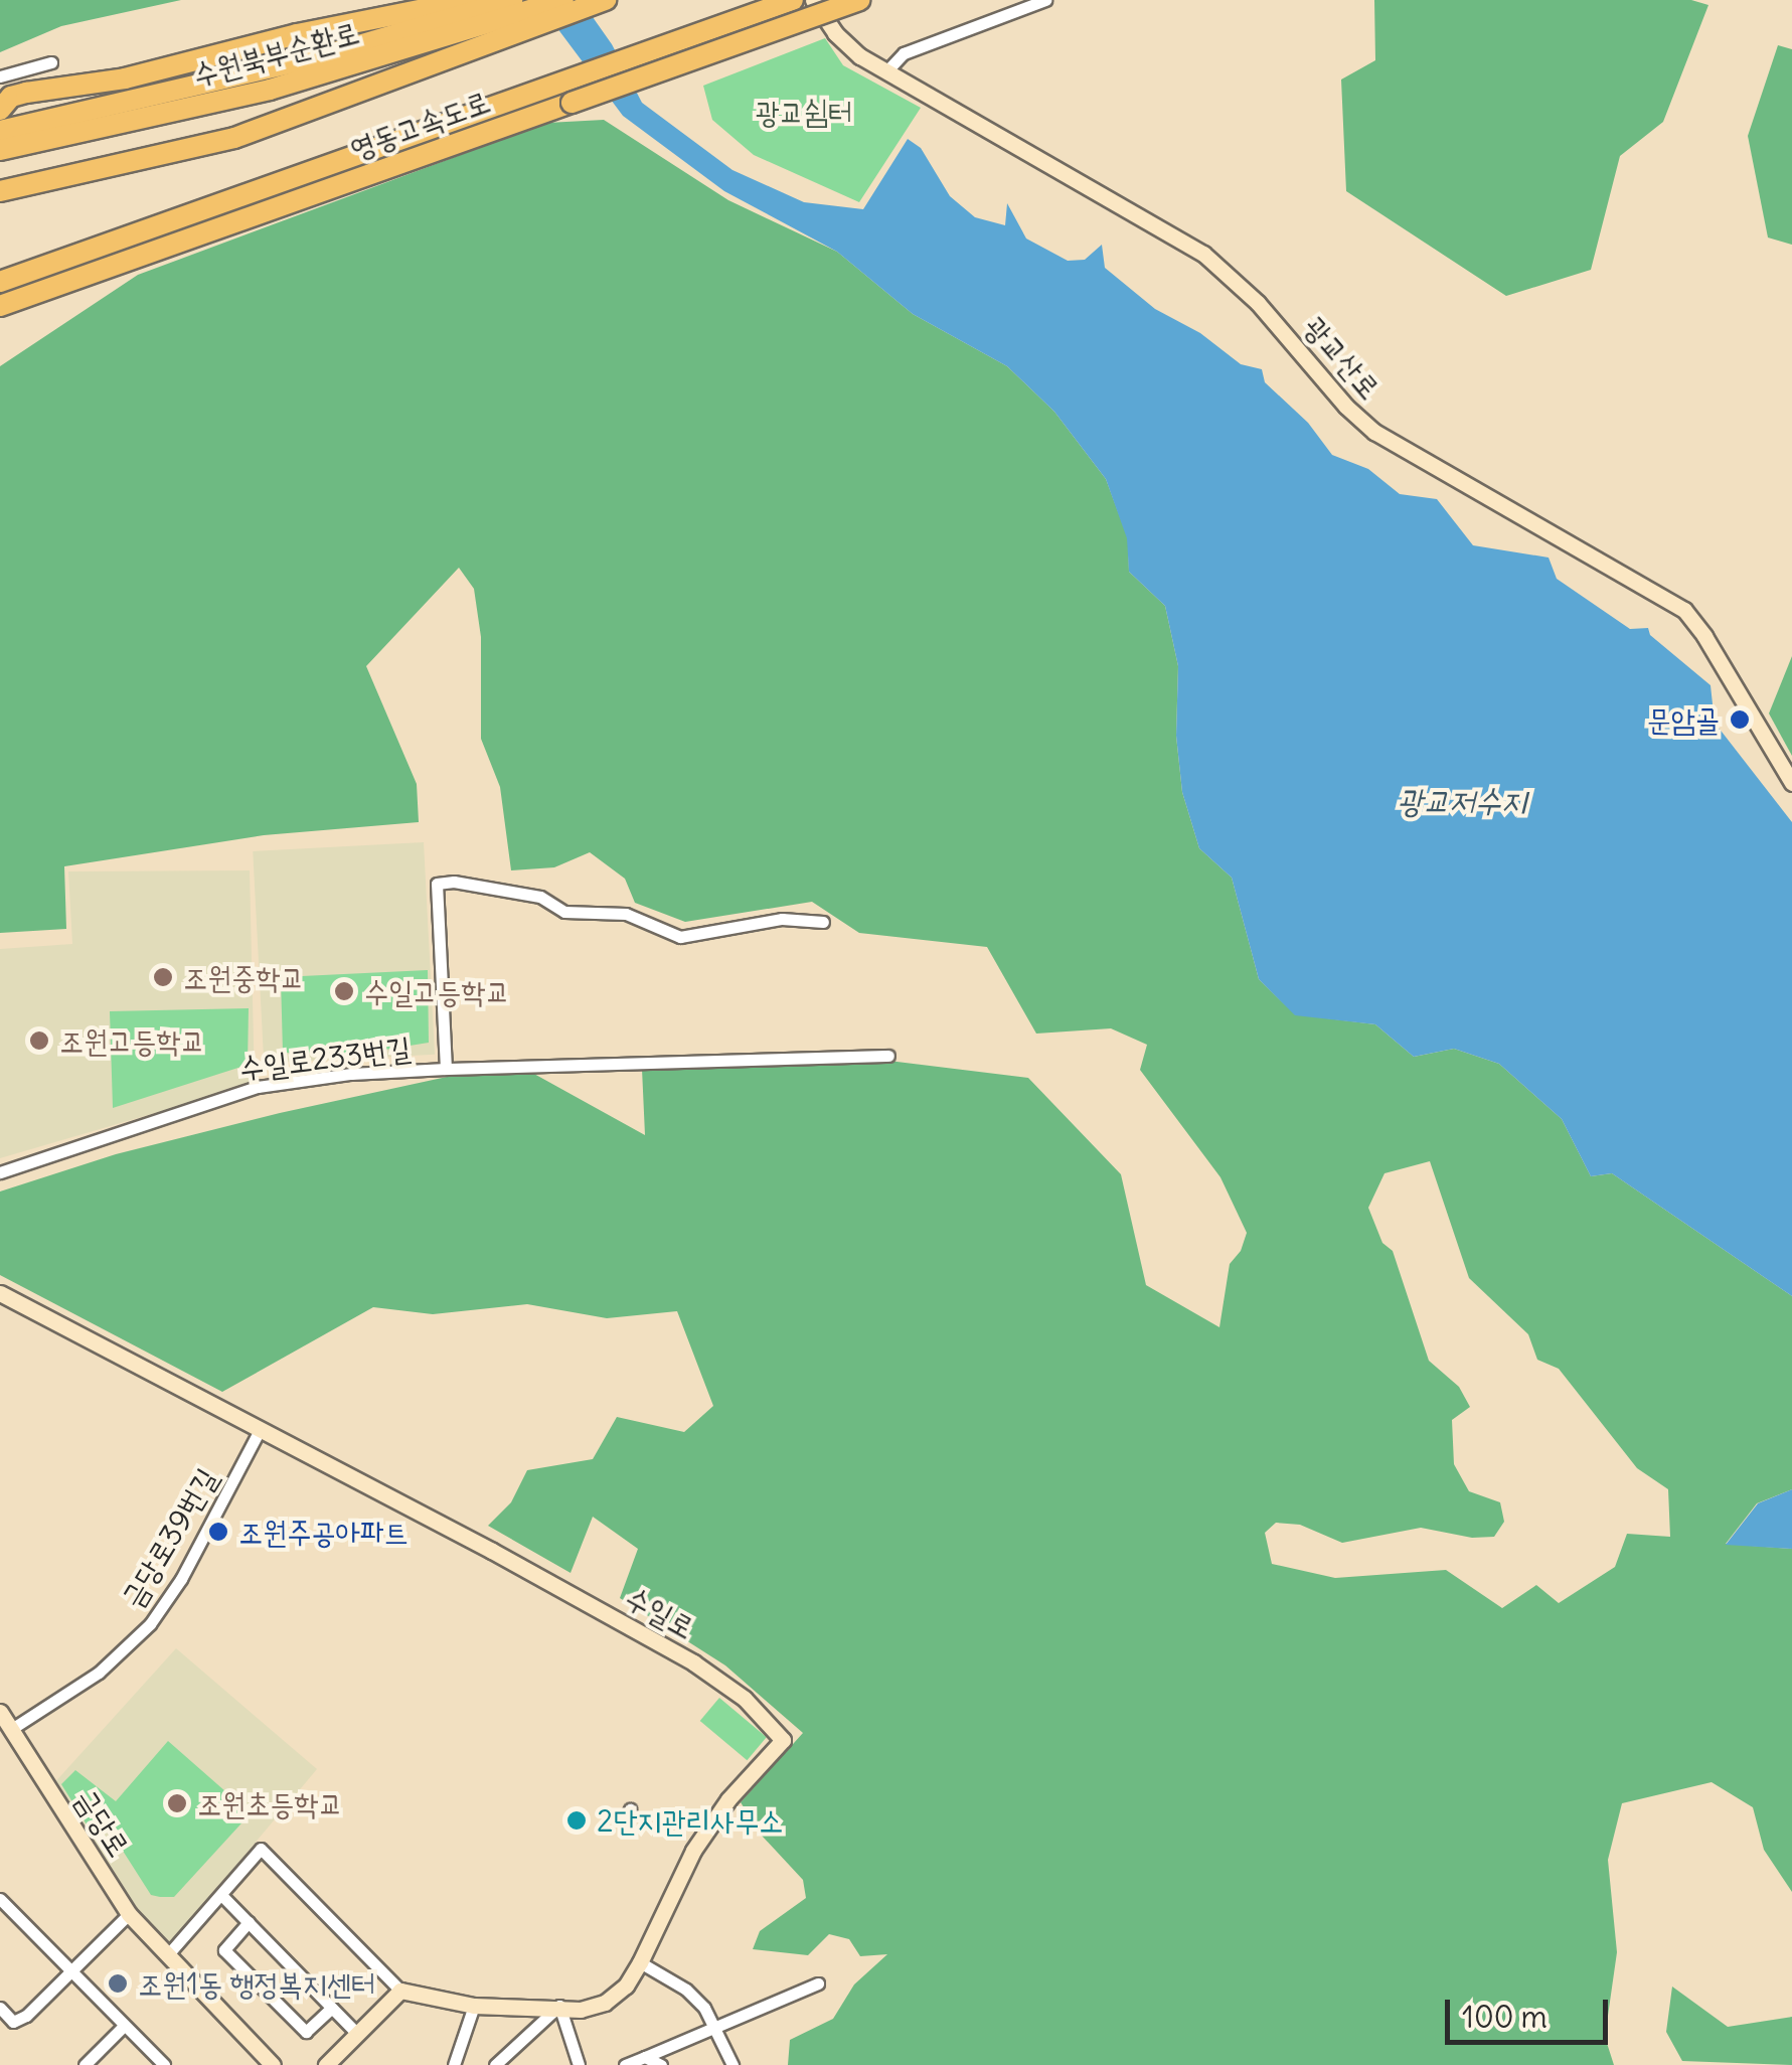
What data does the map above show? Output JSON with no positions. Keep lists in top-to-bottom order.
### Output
{
  "streets": {
    "highway": ["수원북부순환로", "영동고속도로"],
    "street": [
      "광교산로",
      "수일로233번길",
      "금당로39번길",
      "수일로",
      "금당로"
    ]
  },
  "crossings": [
    ["금당로39번길", "수일로"],
    ["금당로39번길", "금당로"]
  ],
  "water": ["광교저수지"],
  "parks": ["광교쉼터"],
  "places": [
    "문암골",
    "조원중학교",
    "수일고등학교",
    "조원고등학교",
    "조원주공아파트",
    "조원초등학교",
    "2단지관리사무소",
    "조원1동 행정복지센터"
  ],
  "scale_bar": "100 m"
}
